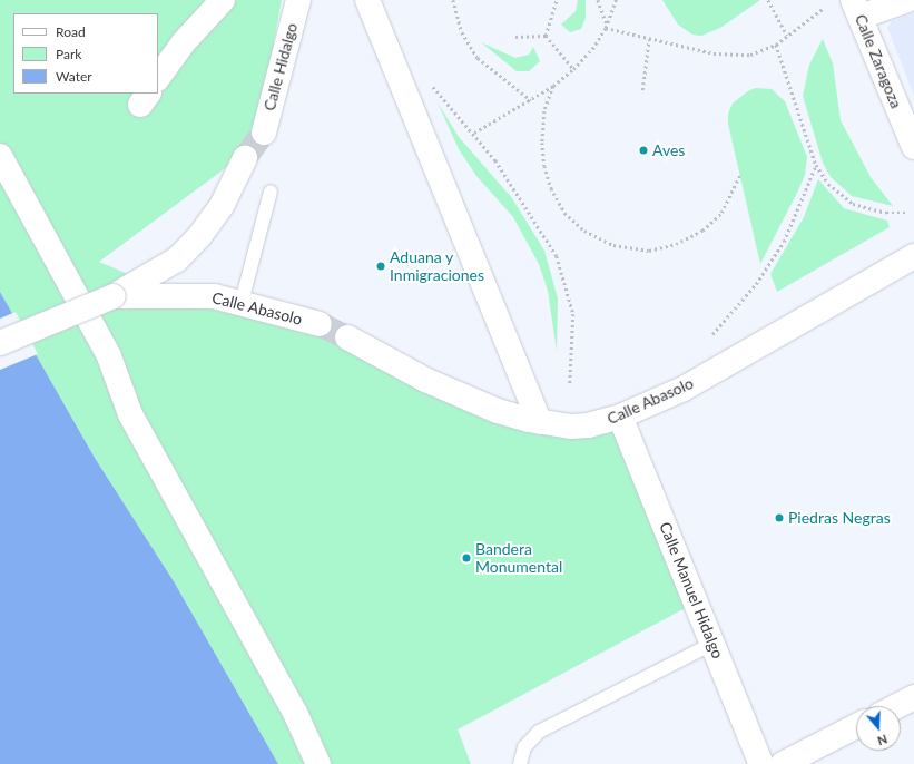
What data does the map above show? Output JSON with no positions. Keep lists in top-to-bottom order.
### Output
{
  "streets": {
    "street": [
      "Calle Zaragoza",
      "Calle Hidalgo",
      "Calle Abasolo",
      "Calle Manuel Hidalgo"
    ]
  },
  "crossings": [
    ["Calle Abasolo", "Calle Manuel Hidalgo"]
  ],
  "places": [
    "Aves",
    "Aduana y Inmigraciones",
    "Piedras Negras",
    "Bandera Monumental"
  ],
  "legend": ["Road", "Park", "Water"],
  "north": "bottom"
}
